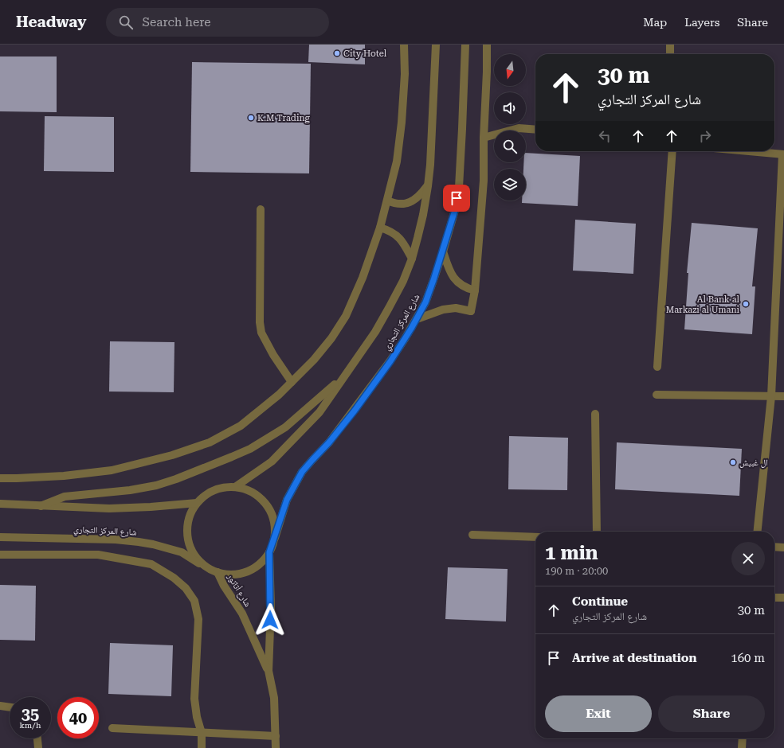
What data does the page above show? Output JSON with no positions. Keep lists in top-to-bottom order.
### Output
{
  "streets": {
    "street": ["شارع المركز التجاري", "شارع أتاتور"]
  },
  "crossings": [
    ["شارع المركز التجاري", "شارع أتاتور"]
  ],
  "places": [
    "City Hotel",
    "K.M Trading",
    "Al Bank al Markazi al Umani",
    "ال غبيش"
  ],
  "north": "bottom",
  "page": {
    "header": "Headway",
    "search": "Search here",
    "nav": ["Map", "Layers", "Share"],
    "turn": ["30 m", "شارع المركز التجاري"],
    "heading": ["1 min", "190 m · 20:00"],
    "list": [
      {
        "name": "Continue",
        "note": "شارع المركز التجاري",
        "value": "30 m"
      },
      {
        "name": "Arrive at destination",
        "value": "160 m"
      }
    ],
    "buttons": ["Exit", "Share"],
    "speed": "35 km/h",
    "limit": "40"
  }
}
